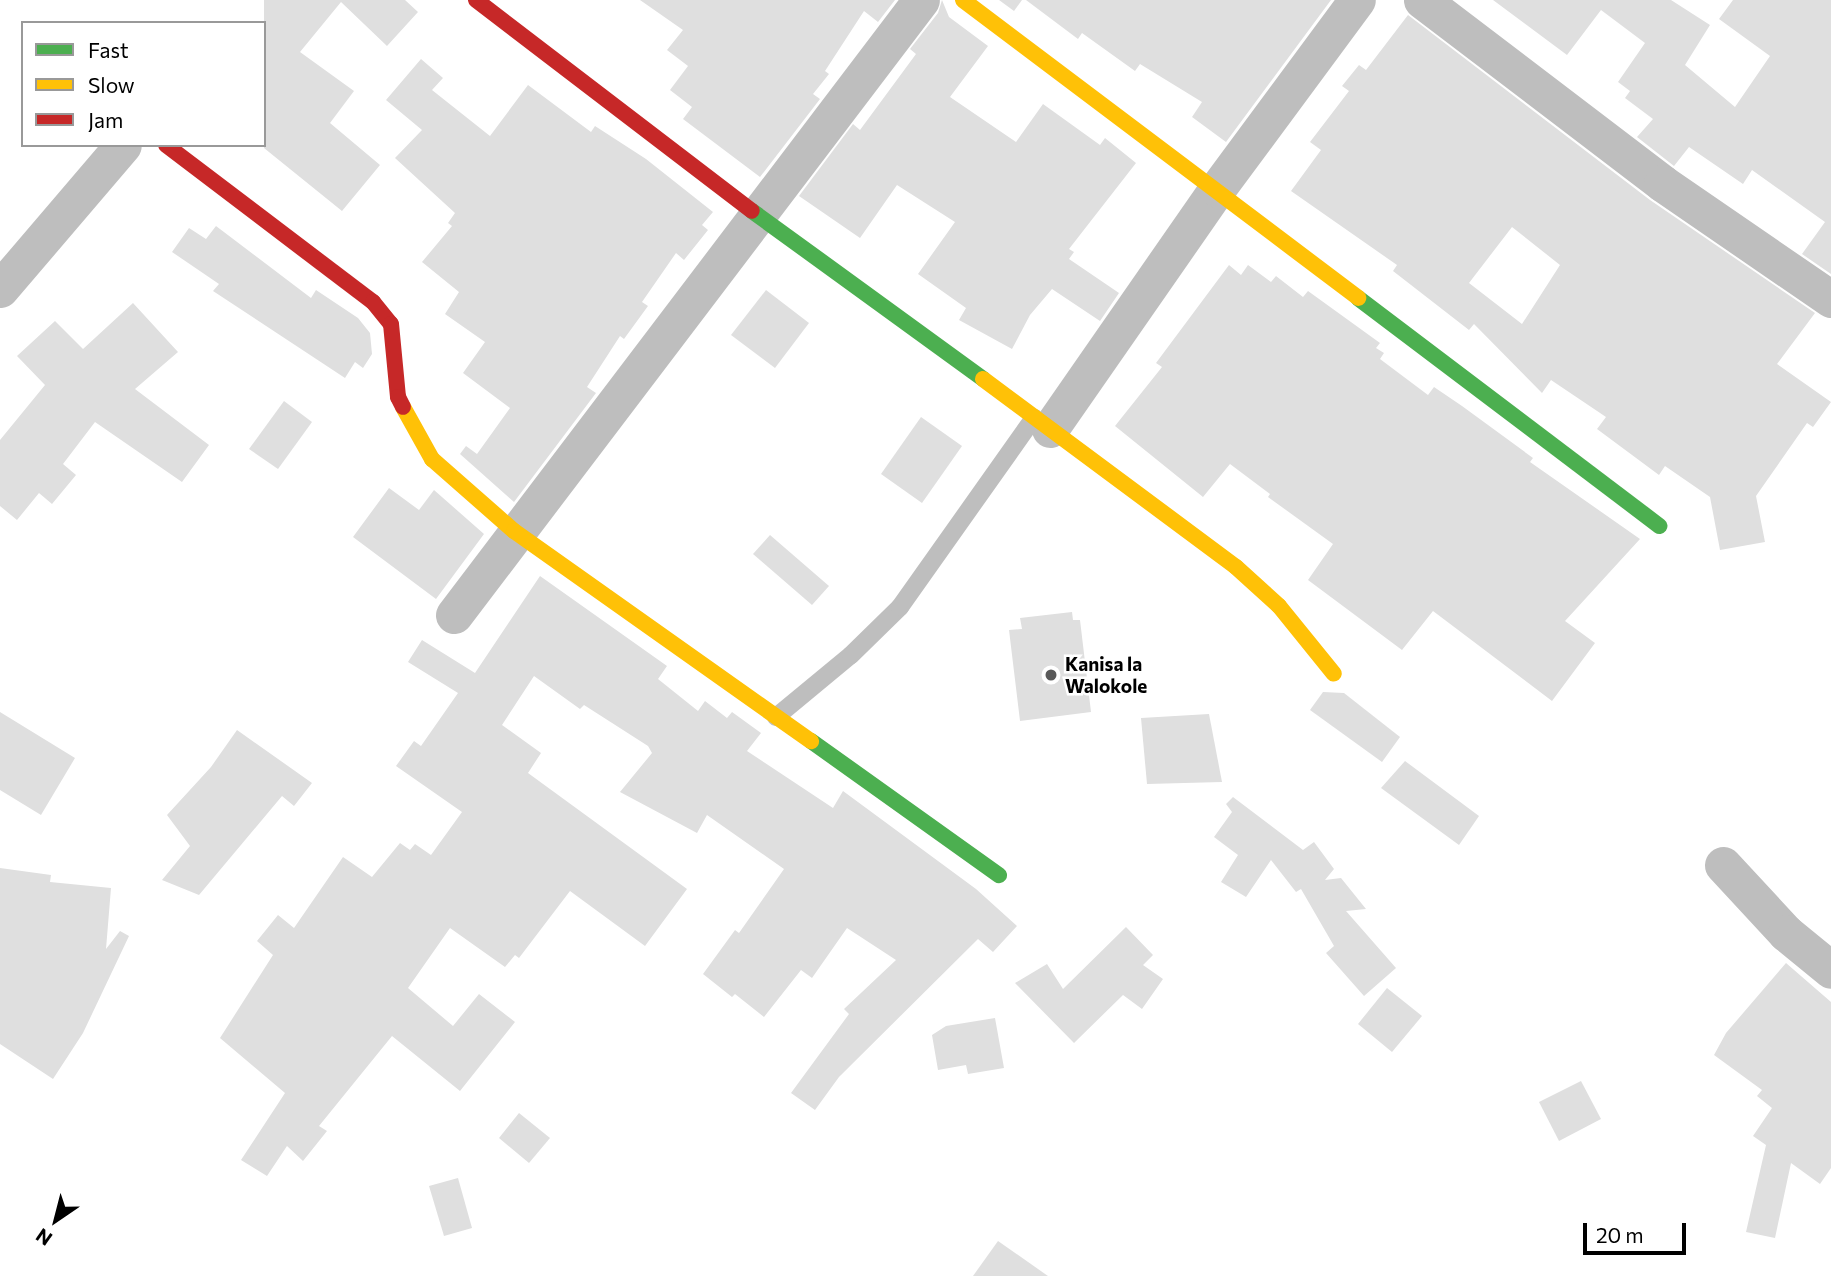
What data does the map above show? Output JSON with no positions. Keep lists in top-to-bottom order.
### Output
{
  "places": ["Kanisa la Walokole"],
  "legend": ["Fast", "Slow", "Jam"],
  "scale_bar": "20 m",
  "north": "bottom left"
}
